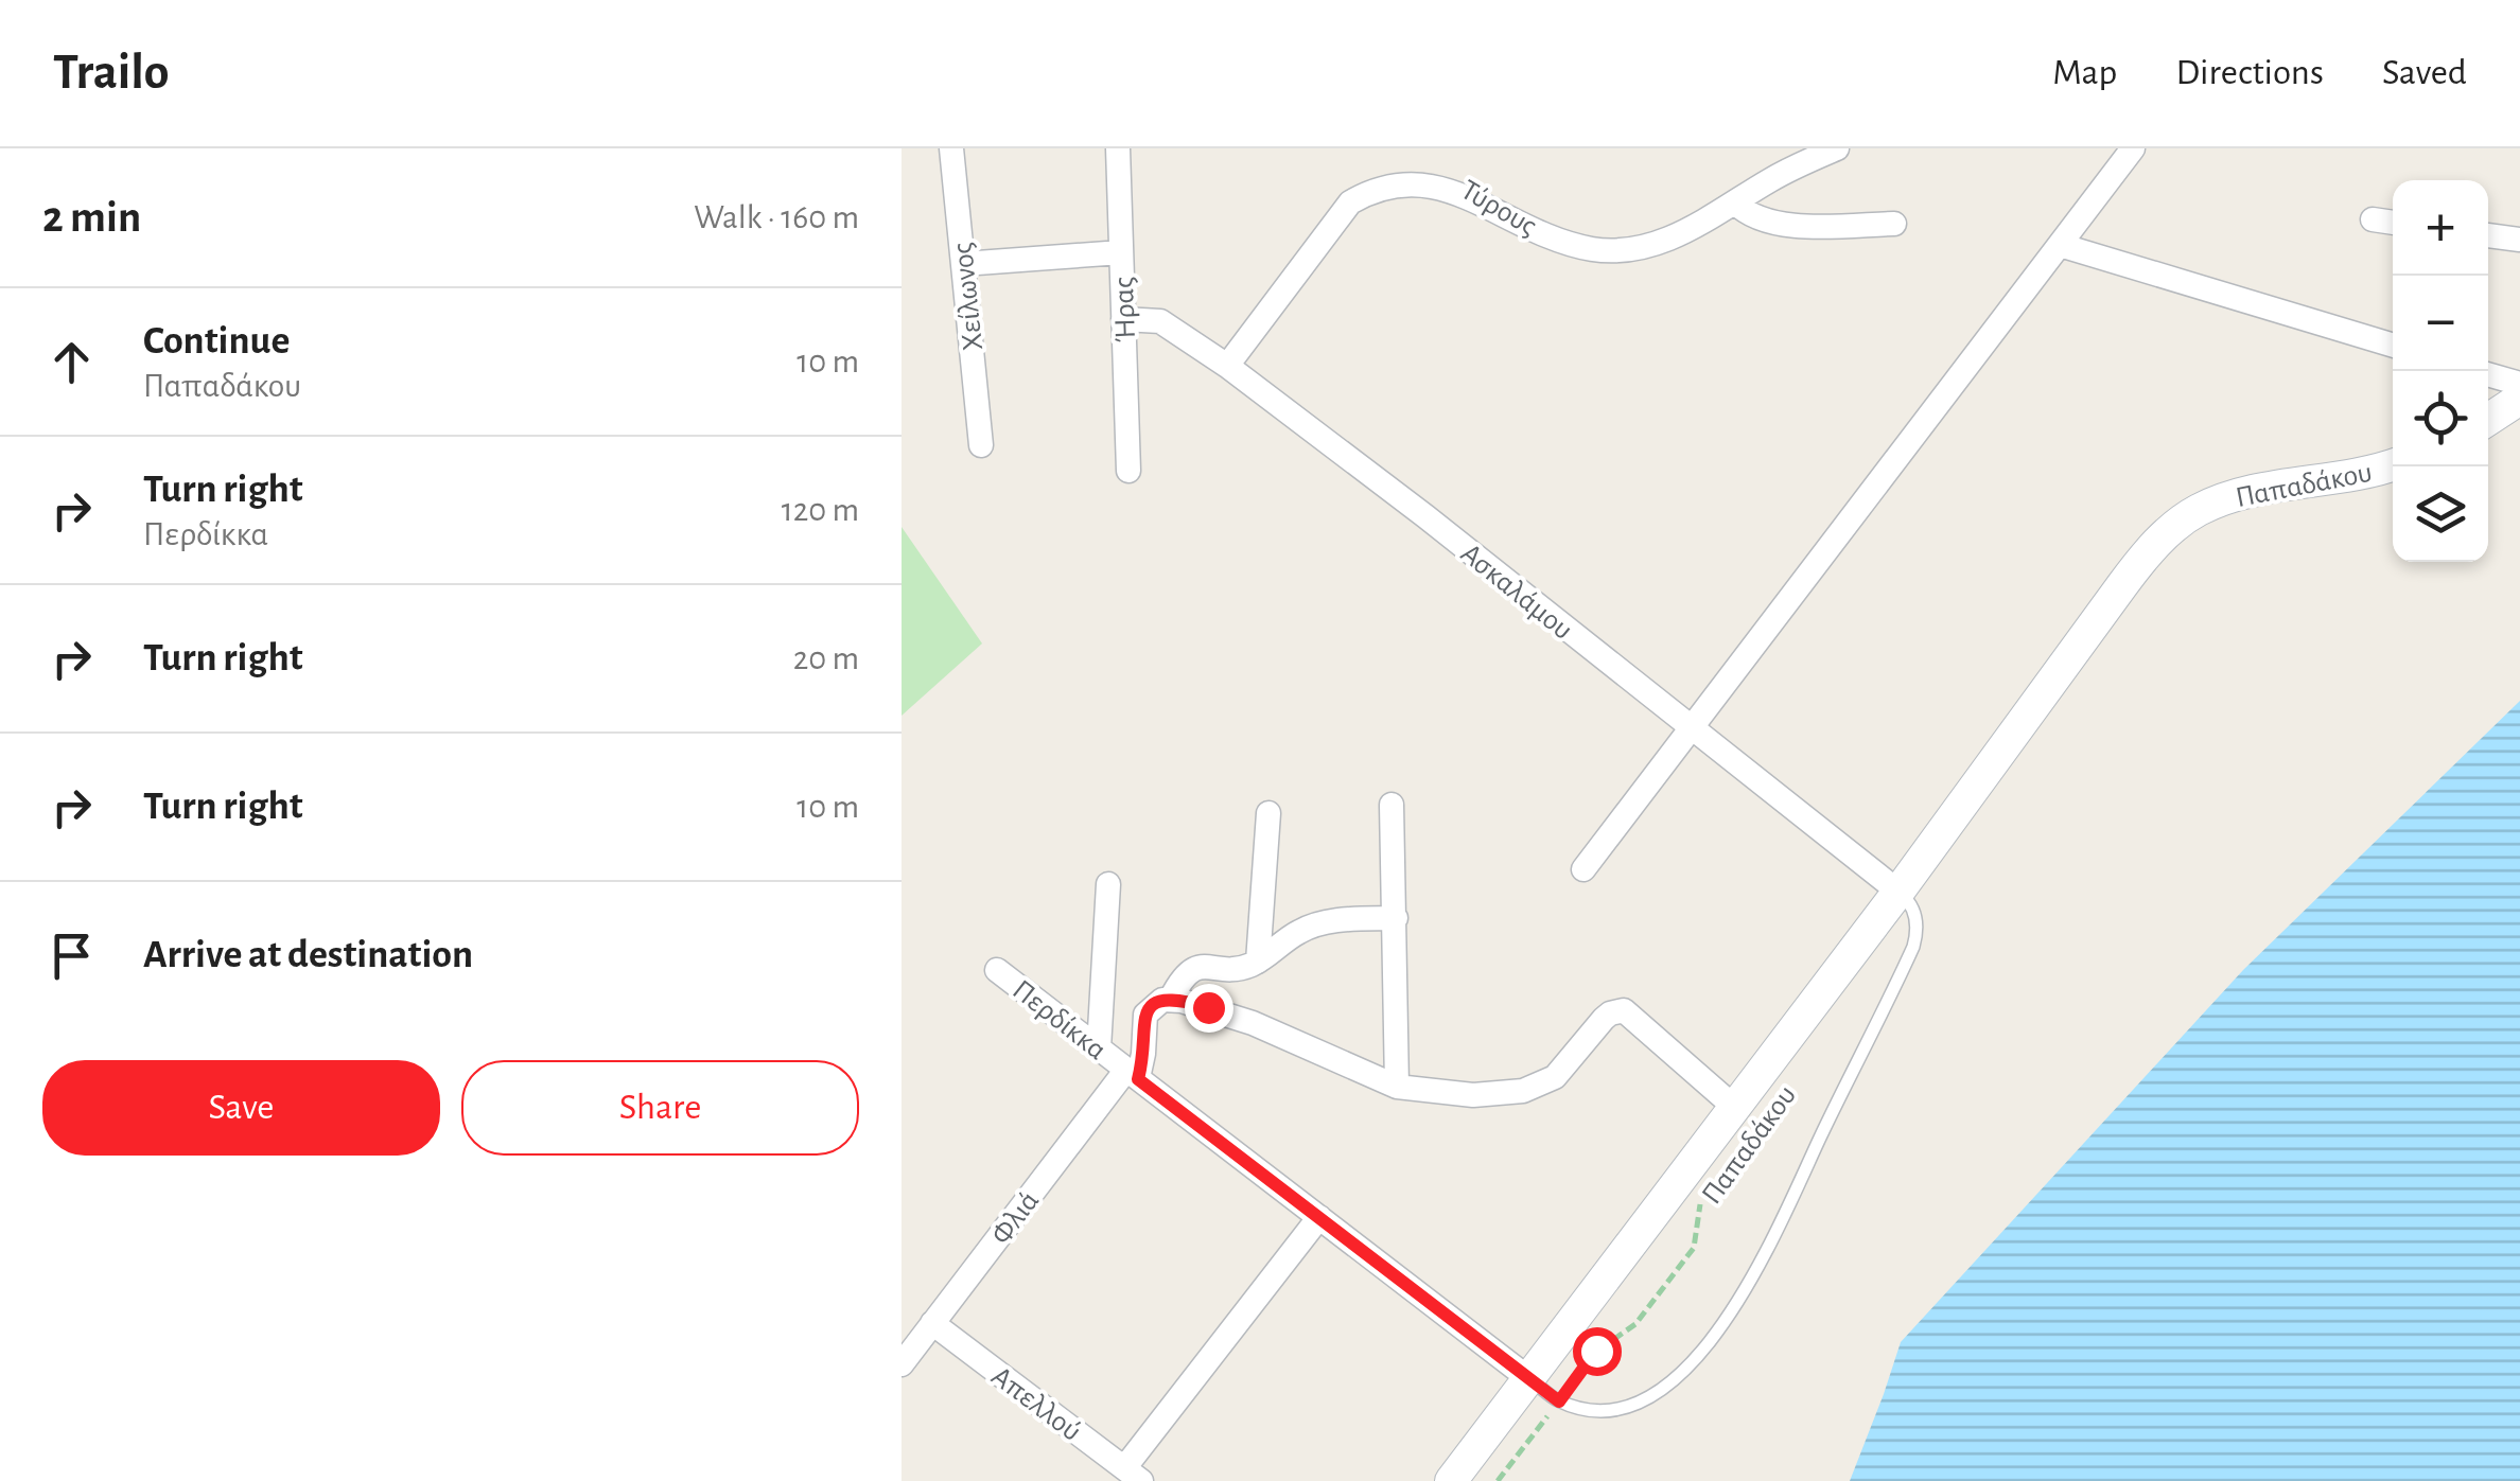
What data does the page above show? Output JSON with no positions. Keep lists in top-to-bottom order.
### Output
{
  "streets": {
    "street": [
      "Τύρους",
      "Χείλωνος",
      "Ήρας",
      "Παπαδάκου",
      "Ασκαλάμου",
      "Περδίκκα",
      "Φλιά",
      "Απελλού"
    ]
  },
  "crossings": [
    ["Τύρους", "Ασκαλάμου"],
    ["Ήρας", "Ασκαλάμου"],
    ["Παπαδάκου", "Ασκαλάμου"],
    ["Παπαδάκου", "Περδίκκα"],
    ["Περδίκκα", "Φλιά"],
    ["Φλιά", "Απελλού"]
  ],
  "page": {
    "header": "Trailo",
    "nav": ["Map", "Directions", "Saved"],
    "heading": ["2 min", "Walk · 160 m"],
    "map_buttons": ["+", "−"],
    "list": [
      ["Continue", "Παπαδάκου", "10 m"],
      ["Turn right", "Περδίκκα", "120 m"],
      ["Turn right", "20 m"],
      ["Turn right", "10 m"],
      "Arrive at destination"
    ],
    "buttons": ["Save", "Share"]
  }
}
